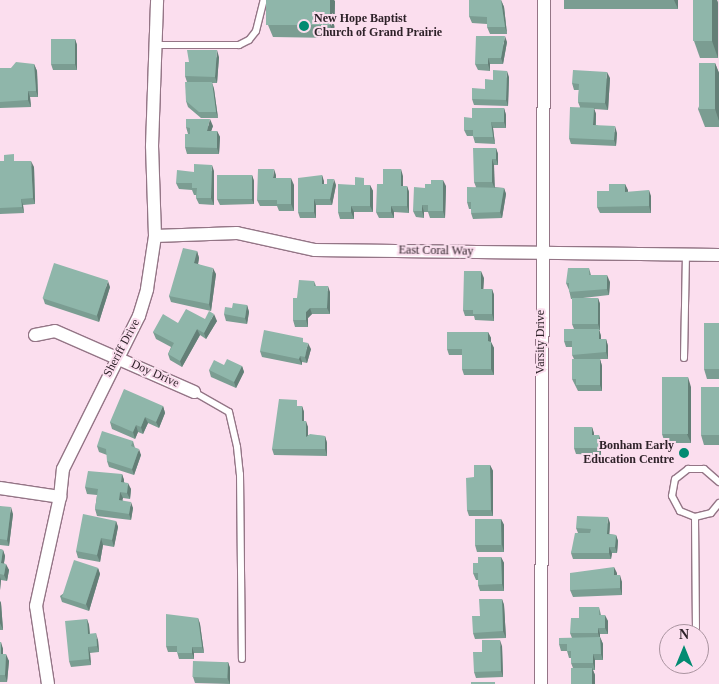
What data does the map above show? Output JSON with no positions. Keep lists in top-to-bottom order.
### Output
{
  "streets": {
    "street": [
      "East Coral Way",
      "Varsity Drive",
      "Sheriff Drive",
      "Doy Drive"
    ]
  },
  "crossings": [
    ["East Coral Way", "Varsity Drive"],
    ["East Coral Way", "Sheriff Drive"],
    ["Sheriff Drive", "Doy Drive"]
  ],
  "places": ["New Hope Baptist Church of Grand Prairie", "Bonham Early Education Centre"],
  "north": "top"
}
